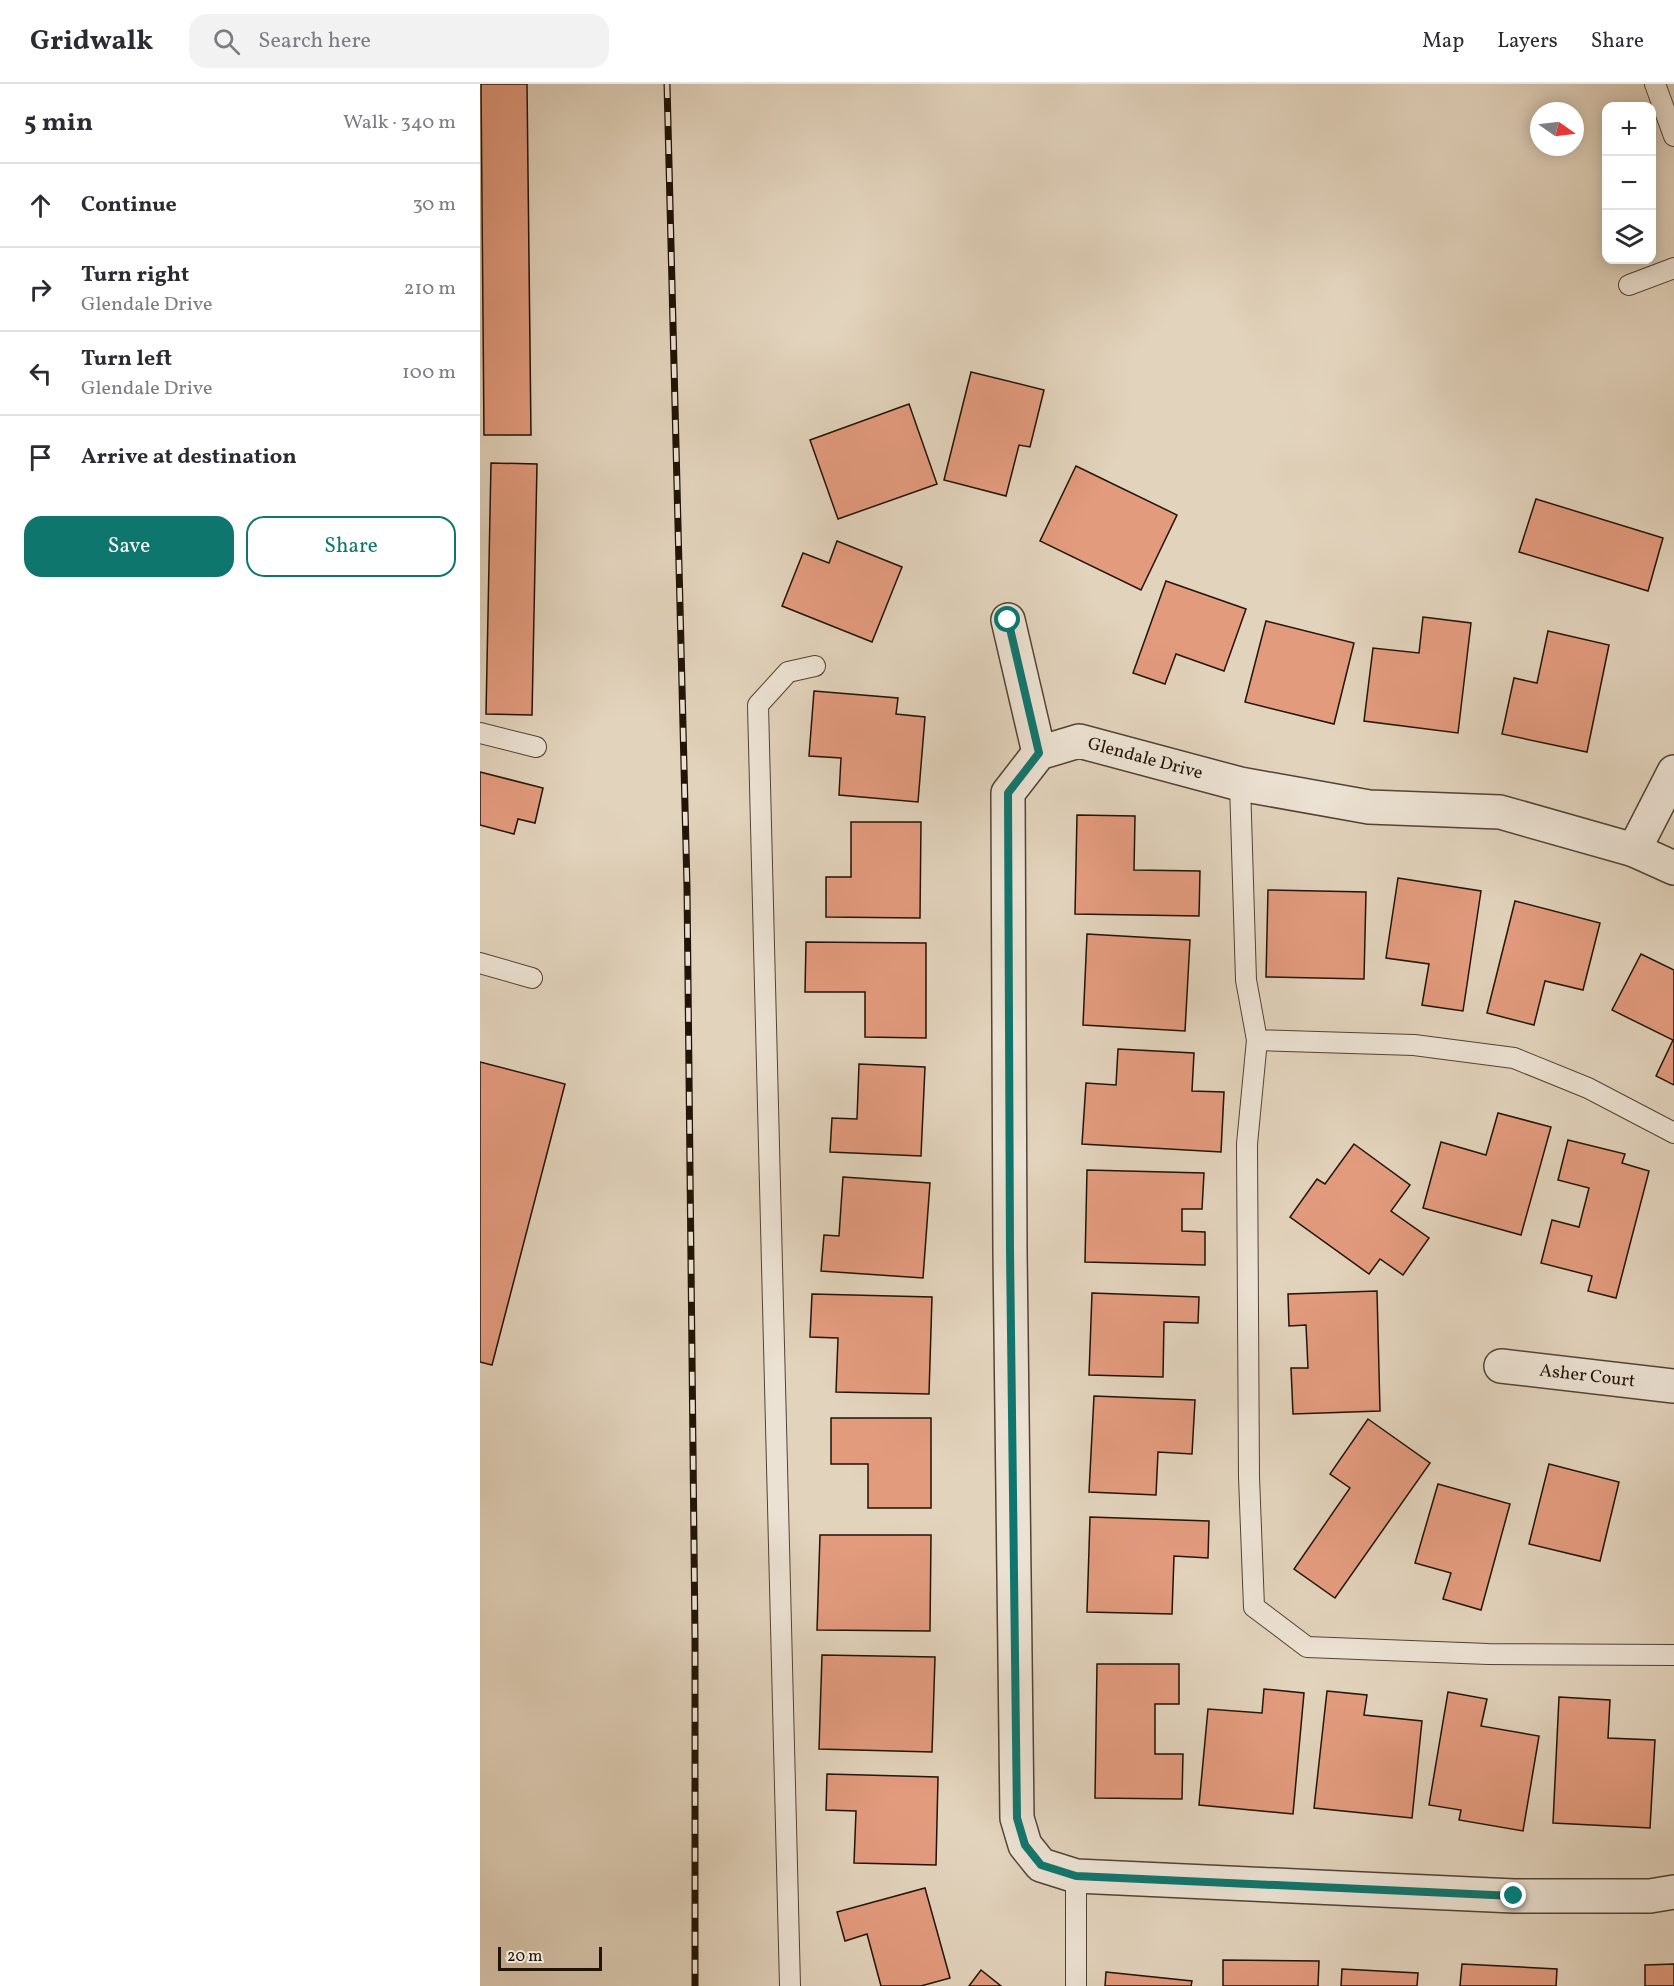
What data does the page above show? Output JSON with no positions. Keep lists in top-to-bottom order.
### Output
{
  "streets": {
    "street": ["Glendale Drive", "Asher Court"]
  },
  "scale_bar": "20 m",
  "north": "right",
  "page": {
    "header": "Gridwalk",
    "search": "Search here",
    "nav": ["Map", "Layers", "Share"],
    "heading": ["5 min", "Walk · 340 m"],
    "map_buttons": ["+", "−"],
    "list": [
      ["Continue", "30 m"],
      ["Turn right", "Glendale Drive", "210 m"],
      ["Turn left", "Glendale Drive", "100 m"],
      "Arrive at destination"
    ],
    "buttons": ["Save", "Share"],
    "scale": "20 m"
  }
}
